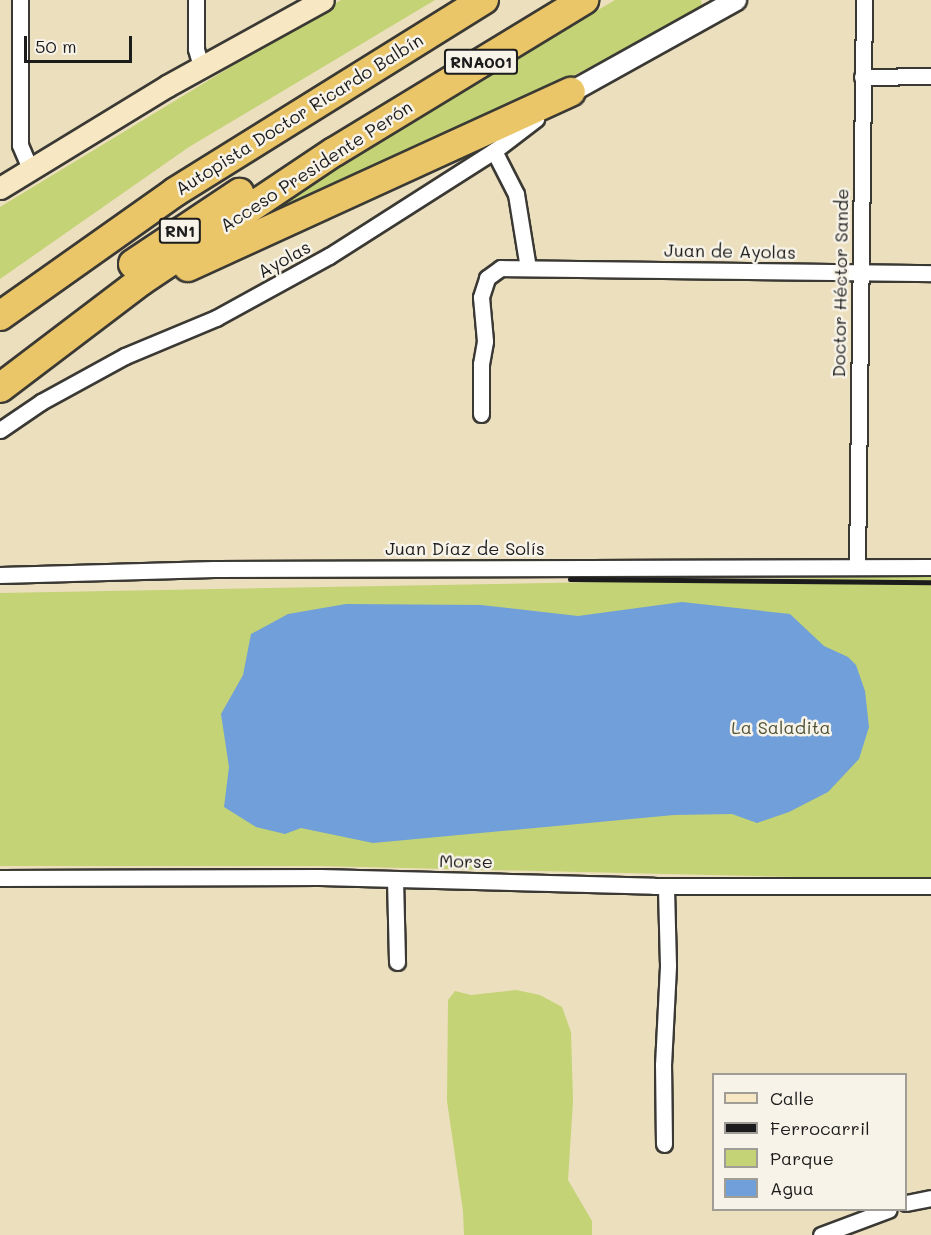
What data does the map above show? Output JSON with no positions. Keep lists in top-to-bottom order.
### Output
{
  "streets": {
    "highway": [
      "RNA001",
      "Autopista Doctor Ricardo Balbín",
      "Acceso Presidente Perón",
      "RN1"
    ],
    "street": [
      "Juan de Ayolas",
      "Ayolas",
      "Doctor Héctor Sande",
      "Juan Díaz de Solís",
      "Morse"
    ]
  },
  "crossings": [
    ["Autopista Doctor Ricardo Balbín", "Acceso Presidente Perón"],
    ["Juan de Ayolas", "Doctor Héctor Sande"],
    ["Doctor Héctor Sande", "Juan Díaz de Solís"]
  ],
  "parks": ["La Saladita"],
  "legend": [
    "Calle",
    "Ferrocarril",
    "Parque",
    "Agua"
  ],
  "scale_bar": "50 m"
}
